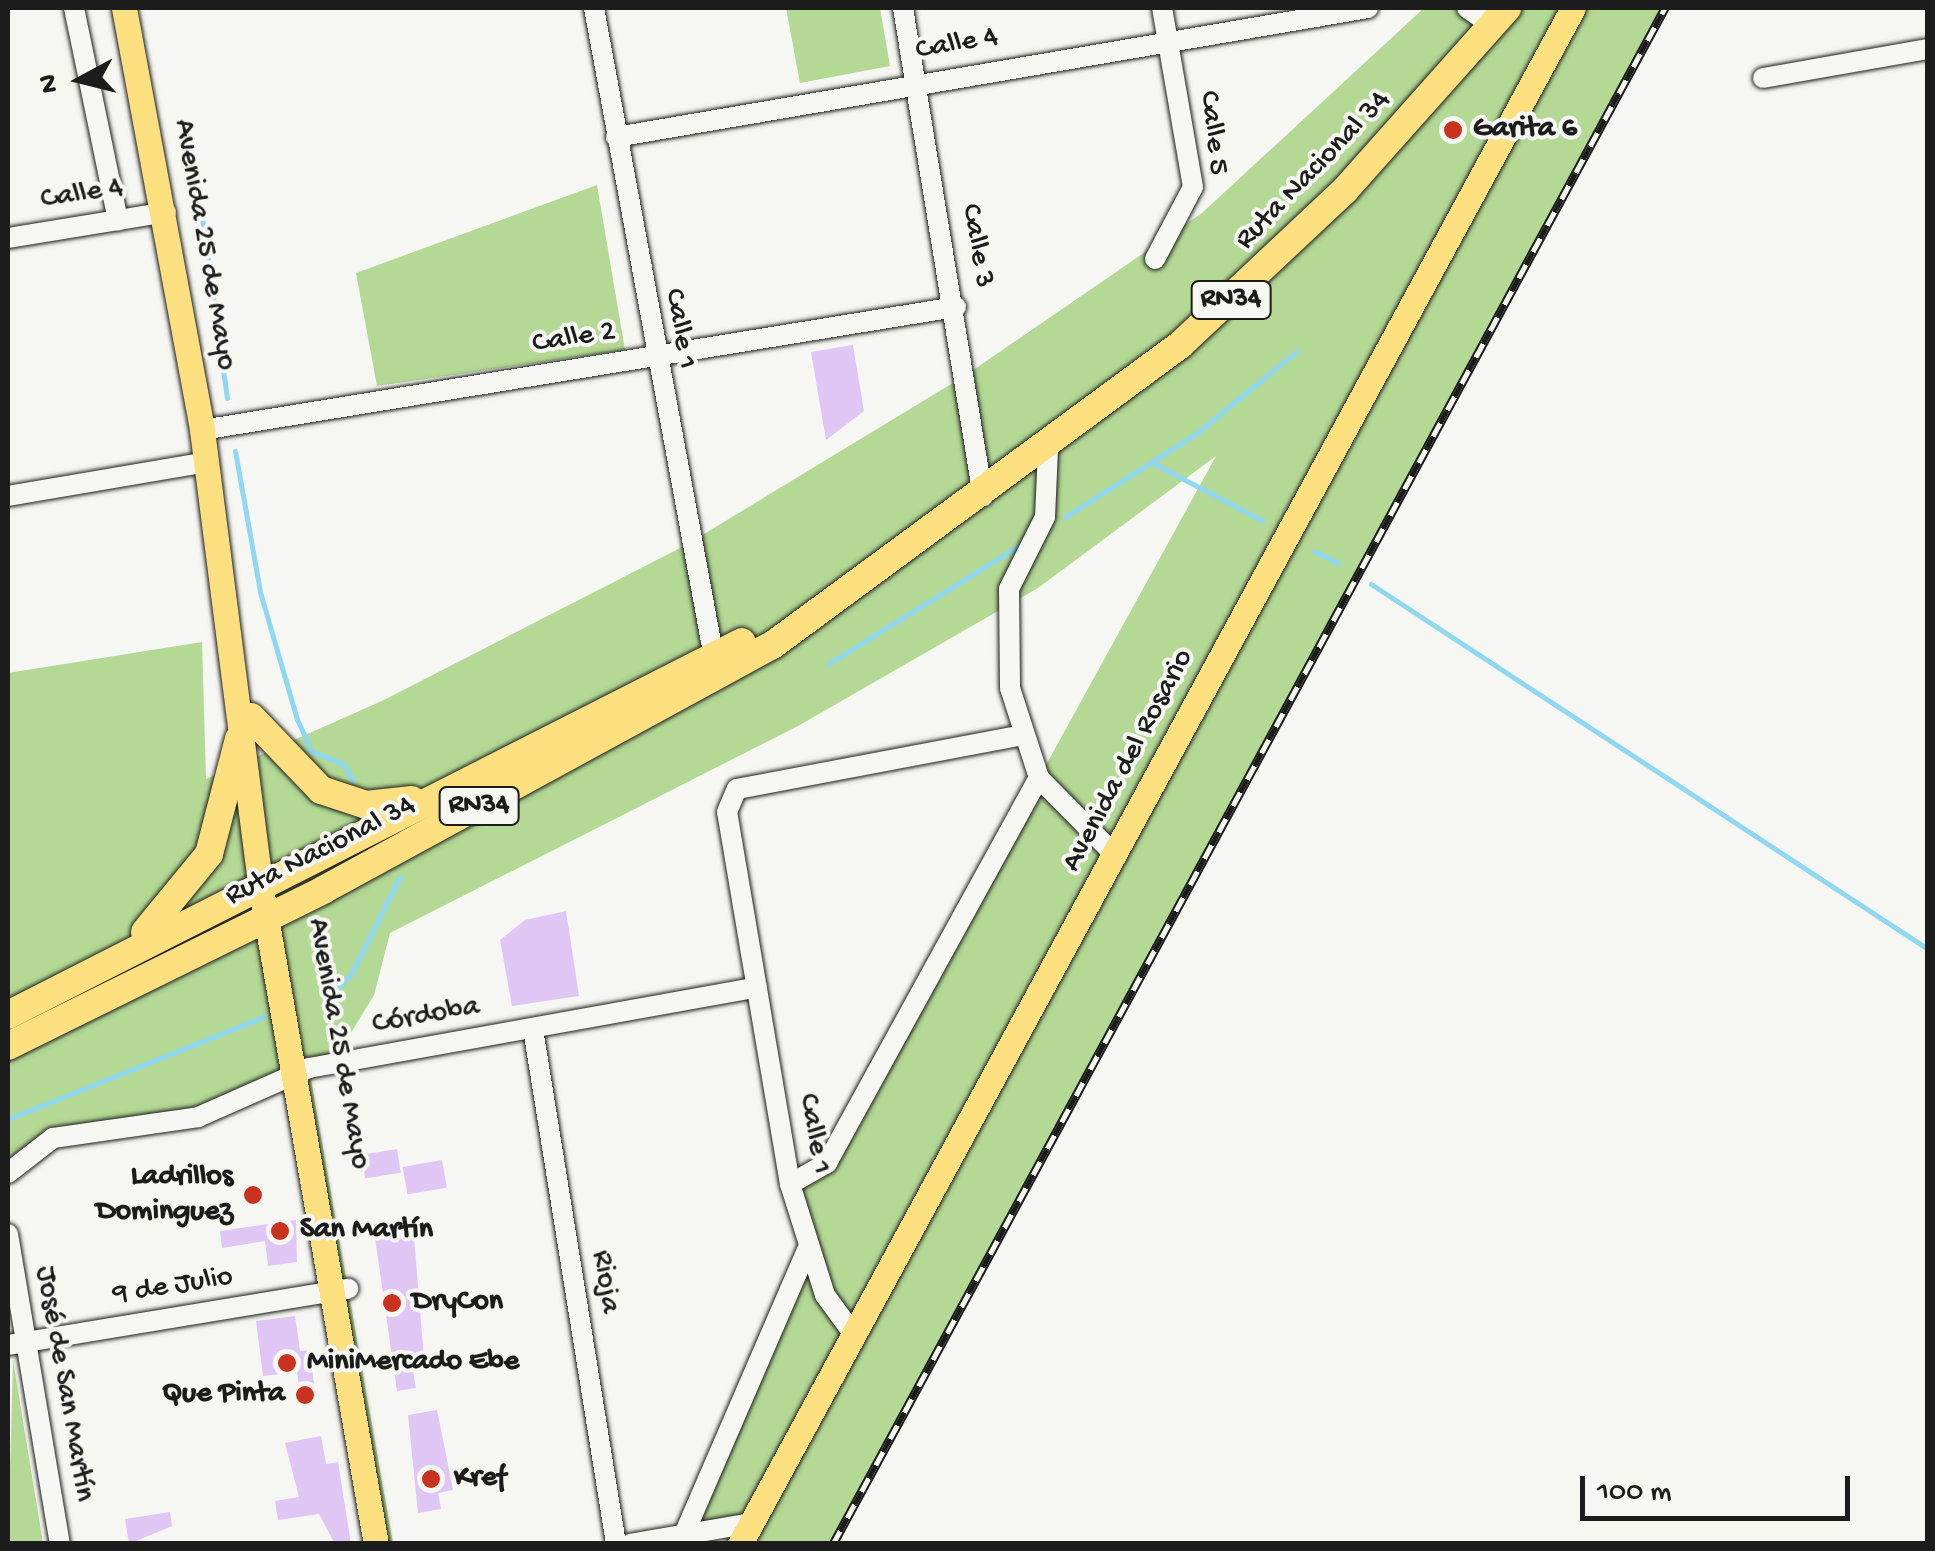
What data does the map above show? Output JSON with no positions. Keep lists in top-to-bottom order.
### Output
{
  "streets": {
    "highway": ["Ruta Nacional 34", "RN34"],
    "main road": ["Avenida 25 de Mayo", "Avenida del Rosario"],
    "street": [
      "Calle 4",
      "Calle 5",
      "Calle 3",
      "Calle 1",
      "Calle 2",
      "Córdoba",
      "Rioja",
      "9 de Julio",
      "José de San Martín"
    ]
  },
  "crossings": [
    ["Calle 4", "Calle 5"],
    ["Calle 4", "Avenida 25 de Mayo"],
    ["Calle 4", "Calle 3"],
    ["Calle 4", "Calle 1"],
    ["Ruta Nacional 34", "Avenida 25 de Mayo"],
    ["Ruta Nacional 34", "Calle 3"],
    ["Ruta Nacional 34", "RN34"],
    ["Ruta Nacional 34", "Calle 1"],
    ["Avenida 25 de Mayo", "RN34"],
    ["Avenida 25 de Mayo", "Calle 2"],
    ["Avenida 25 de Mayo", "Córdoba"],
    ["Avenida 25 de Mayo", "9 de Julio"],
    ["Calle 3", "Calle 2"],
    ["Calle 1", "Calle 2"],
    ["Calle 1", "Avenida del Rosario"],
    ["Calle 1", "Córdoba"],
    ["Córdoba", "Rioja"],
    ["9 de Julio", "José de San Martín"]
  ],
  "places": [
    "Garita 6",
    "Ladrillos Dominguez",
    "San Martín",
    "DryCon",
    "MiniMercado Ebe",
    "Que Pinta",
    "Kref"
  ],
  "scale_bar": "100 m",
  "north": "left"
}
